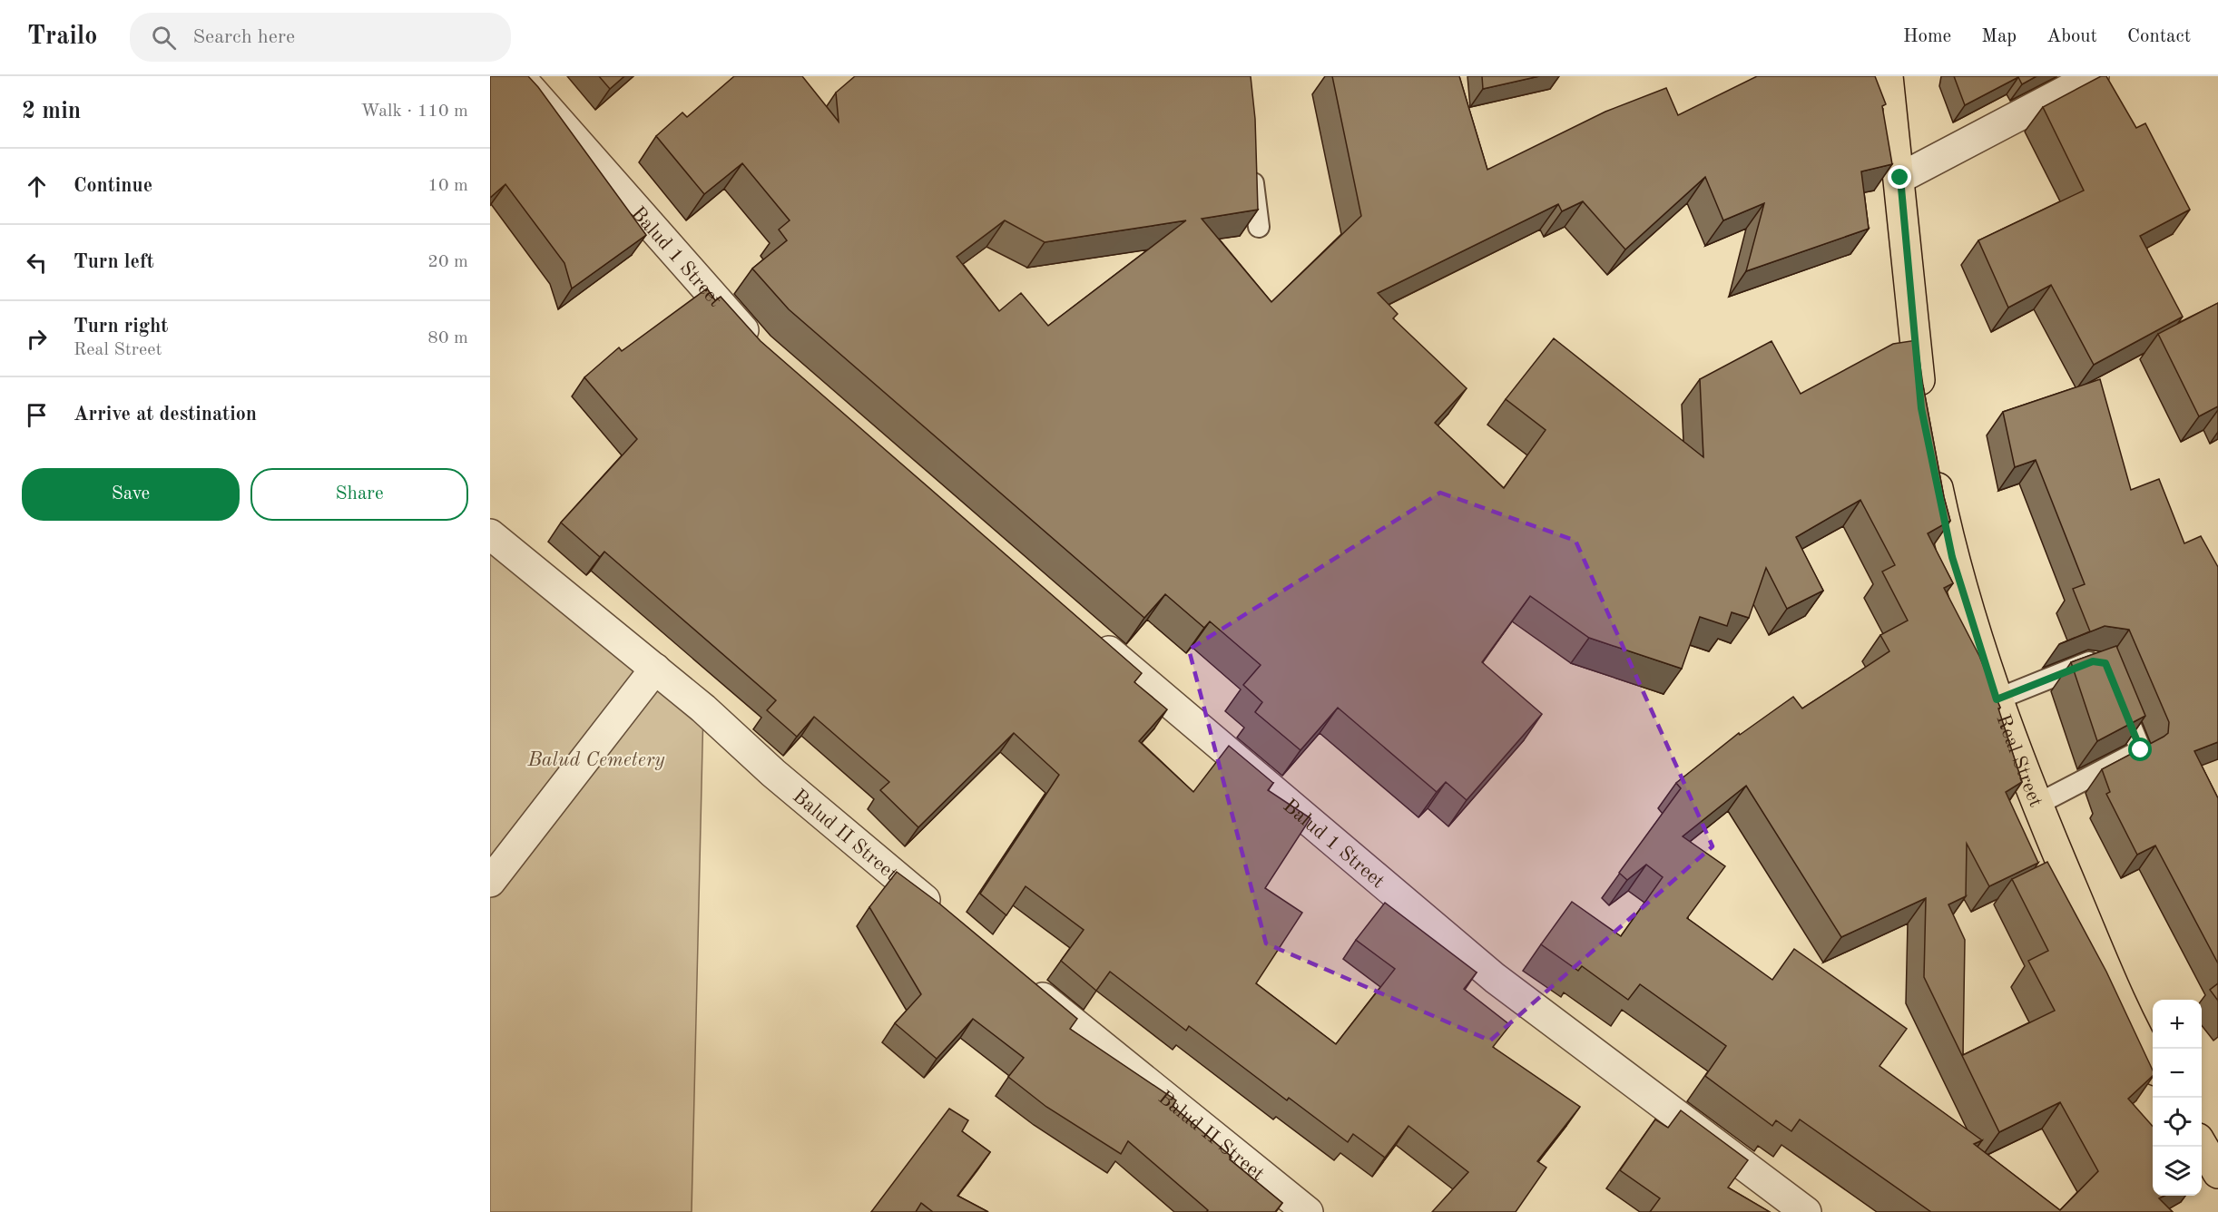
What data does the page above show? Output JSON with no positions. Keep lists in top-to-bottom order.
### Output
{
  "streets": {
    "main road": ["Real Street"],
    "street": ["Balud 1 Street", "Balud II Street"]
  },
  "parks": ["Balud Cemetery"],
  "page": {
    "header": "Trailo",
    "search": "Search here",
    "nav": [
      "Home",
      "Map",
      "About",
      "Contact"
    ],
    "heading": ["2 min", "Walk · 110 m"],
    "list": [
      ["Continue", "10 m"],
      ["Turn left", "20 m"],
      ["Turn right", "Real Street", "80 m"],
      "Arrive at destination"
    ],
    "buttons": ["Save", "Share"],
    "map_buttons": ["+", "−"]
  }
}
